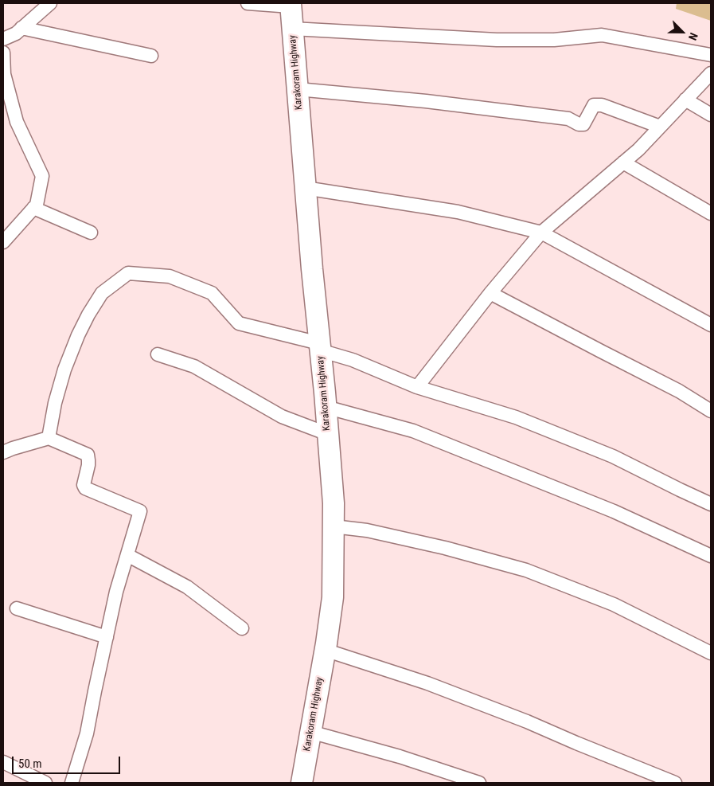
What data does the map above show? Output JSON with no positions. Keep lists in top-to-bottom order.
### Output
{
  "streets": {
    "highway": ["Karakoram Highway"]
  },
  "scale_bar": "50 m",
  "north": "bottom right"
}
